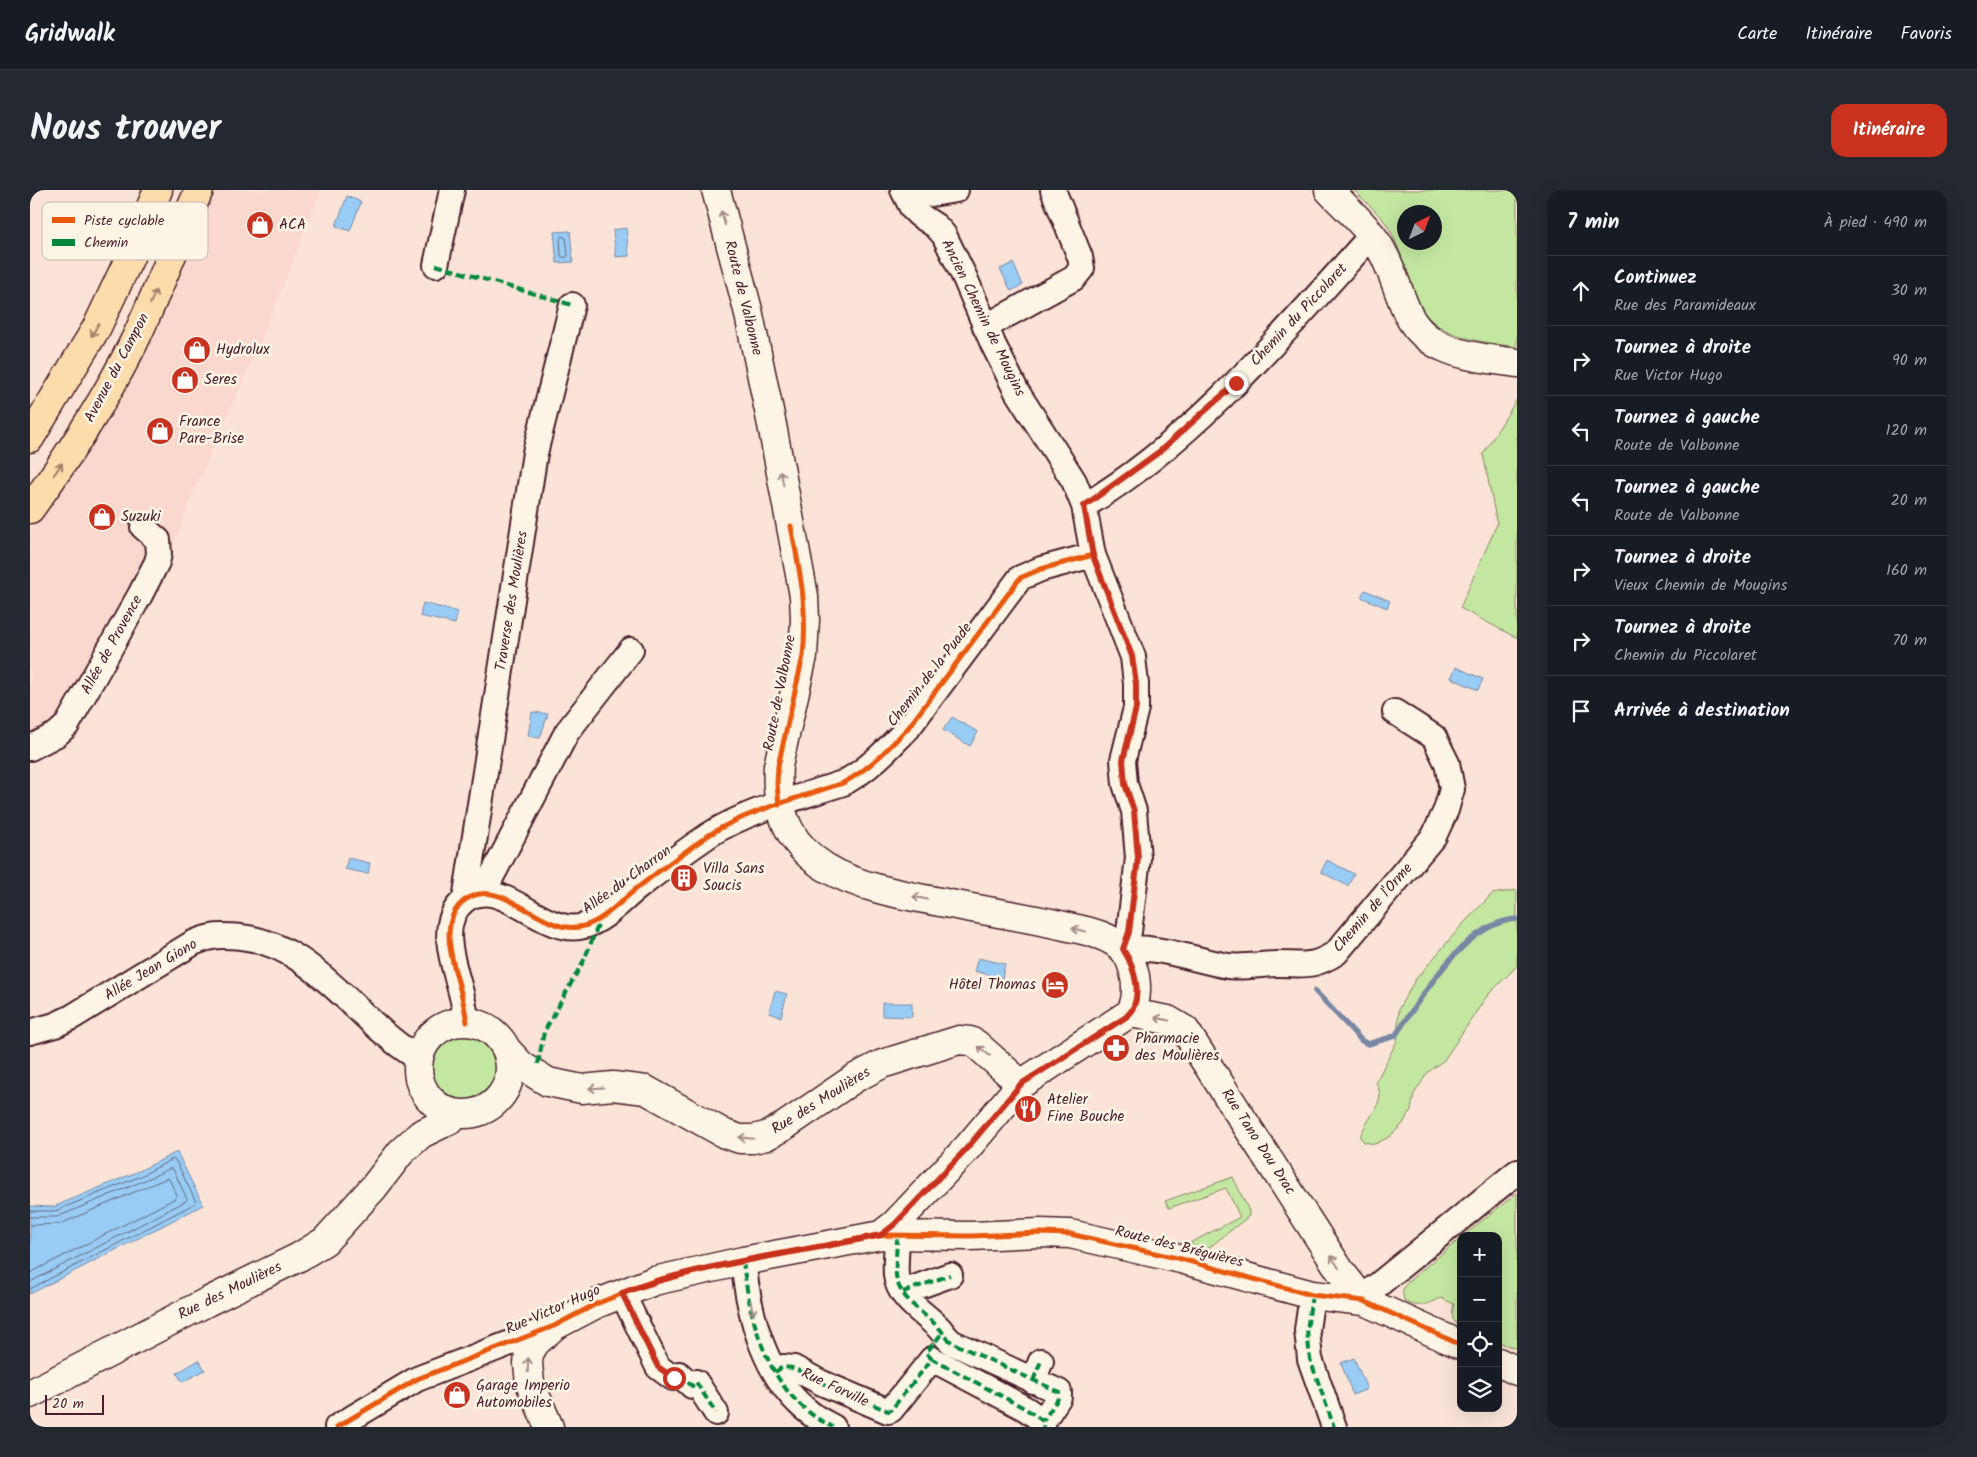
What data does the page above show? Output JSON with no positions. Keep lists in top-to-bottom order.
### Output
{
  "streets": {
    "main road": ["Avenue du Campon"],
    "street": [
      "Route de Valbonne",
      "Chemin du Piccolaret",
      "Ancien Chemin de Mougins",
      "Traverse des Moulières",
      "Allée de Provence",
      "Chemin de la Puade",
      "Allée du Charron",
      "Chemin de l'Orme",
      "Allée Jean Giono",
      "Rue des Moulières",
      "Rue Tano Dou Drac",
      "Route des Bréguières",
      "Rue Victor Hugo",
      "Rue Forville"
    ]
  },
  "crossings": [
    ["Route de Valbonne", "Ancien Chemin de Mougins"],
    ["Route de Valbonne", "Chemin de la Puade"],
    ["Route de Valbonne", "Allée du Charron"],
    ["Route de Valbonne", "Chemin de l'Orme"],
    ["Chemin du Piccolaret", "Ancien Chemin de Mougins"],
    ["Ancien Chemin de Mougins", "Chemin de la Puade"],
    ["Ancien Chemin de Mougins", "Chemin de l'Orme"],
    ["Traverse des Moulières", "Allée du Charron"],
    ["Chemin de la Puade", "Allée du Charron"],
    ["Allée Jean Giono", "Rue des Moulières"],
    ["Rue Tano Dou Drac", "Route des Bréguières"],
    ["Route des Bréguières", "Rue Victor Hugo"]
  ],
  "one_way": ["Route de Valbonne", "Rue des Moulières", "Rue Tano Dou Drac"],
  "places": {
    "shop": [
      "ACA",
      "Hydrolux",
      "Seres",
      "France Pare-Brise",
      "Suzuki",
      "Garage Imperio Automobiles"
    ],
    "building": ["Villa Sans Soucis"],
    "hotel": ["Hôtel Thomas"],
    "pharmacy": ["Pharmacie des Moulières"],
    "restaurant": ["Atelier Fine Bouche"]
  },
  "legend": ["Piste cyclable", "Chemin"],
  "scale_bar": "20 m",
  "north": "top right",
  "page": {
    "header": "Gridwalk",
    "nav": ["Carte", "Itinéraire", "Favoris"],
    "title": "Nous trouver",
    "buttons": "Itinéraire",
    "heading": ["7 min", "À pied · 490 m"],
    "list": [
      ["Continuez", "Rue des Paramideaux", "30 m"],
      ["Tournez à droite", "Rue Victor Hugo", "90 m"],
      ["Tournez à gauche", "Route de Valbonne", "120 m"],
      ["Tournez à gauche", "Route de Valbonne", "20 m"],
      ["Tournez à droite", "Vieux Chemin de Mougins", "160 m"],
      ["Tournez à droite", "Chemin du Piccolaret", "70 m"],
      "Arrivée à destination"
    ],
    "map_buttons": ["+", "−"],
    "scale": "20 m"
  }
}
